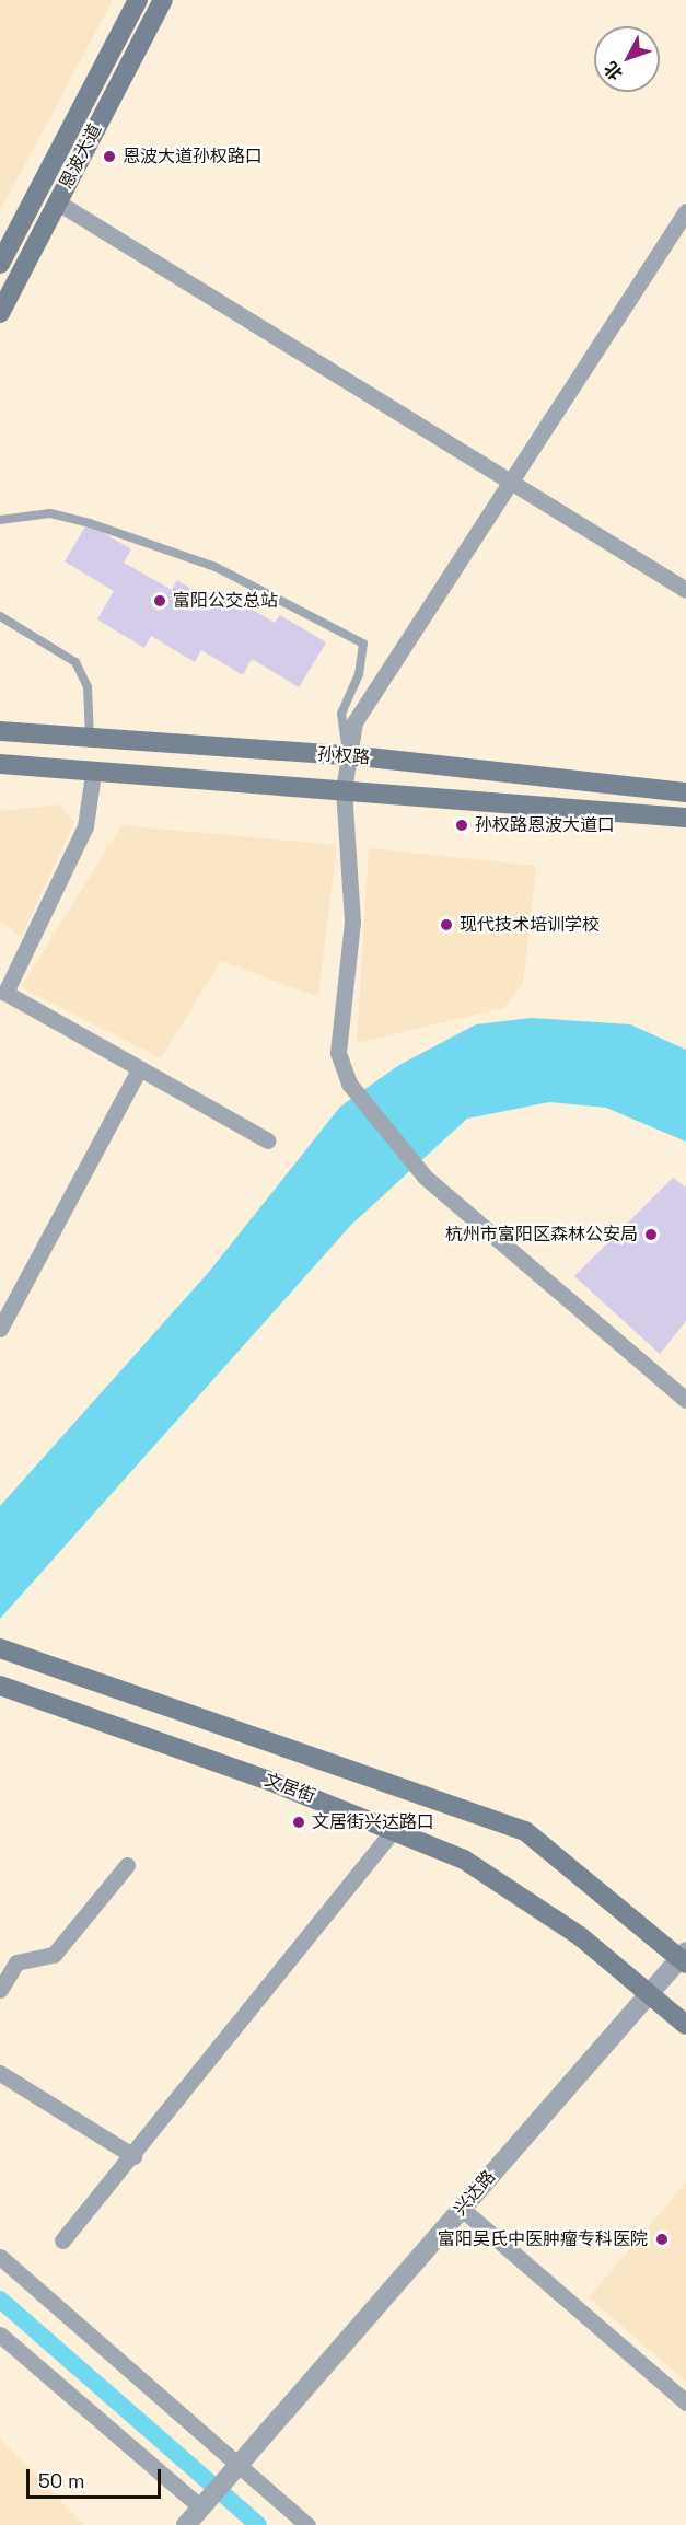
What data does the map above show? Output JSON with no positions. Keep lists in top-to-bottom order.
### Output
{
  "streets": {
    "main road": ["恩波大道", "孙权路", "文居街"],
    "street": ["兴达路"]
  },
  "crossings": [
    ["文居街", "兴达路"]
  ],
  "places": [
    "恩波大道孙权路口",
    "富阳公交总站",
    "孙权路恩波大道口",
    "现代技术培训学校",
    "杭州市富阳区森林公安局",
    "文居街兴达路口",
    "富阳吴氏中医肿瘤专科医院"
  ],
  "scale_bar": "50 m",
  "north": "bottom left"
}
